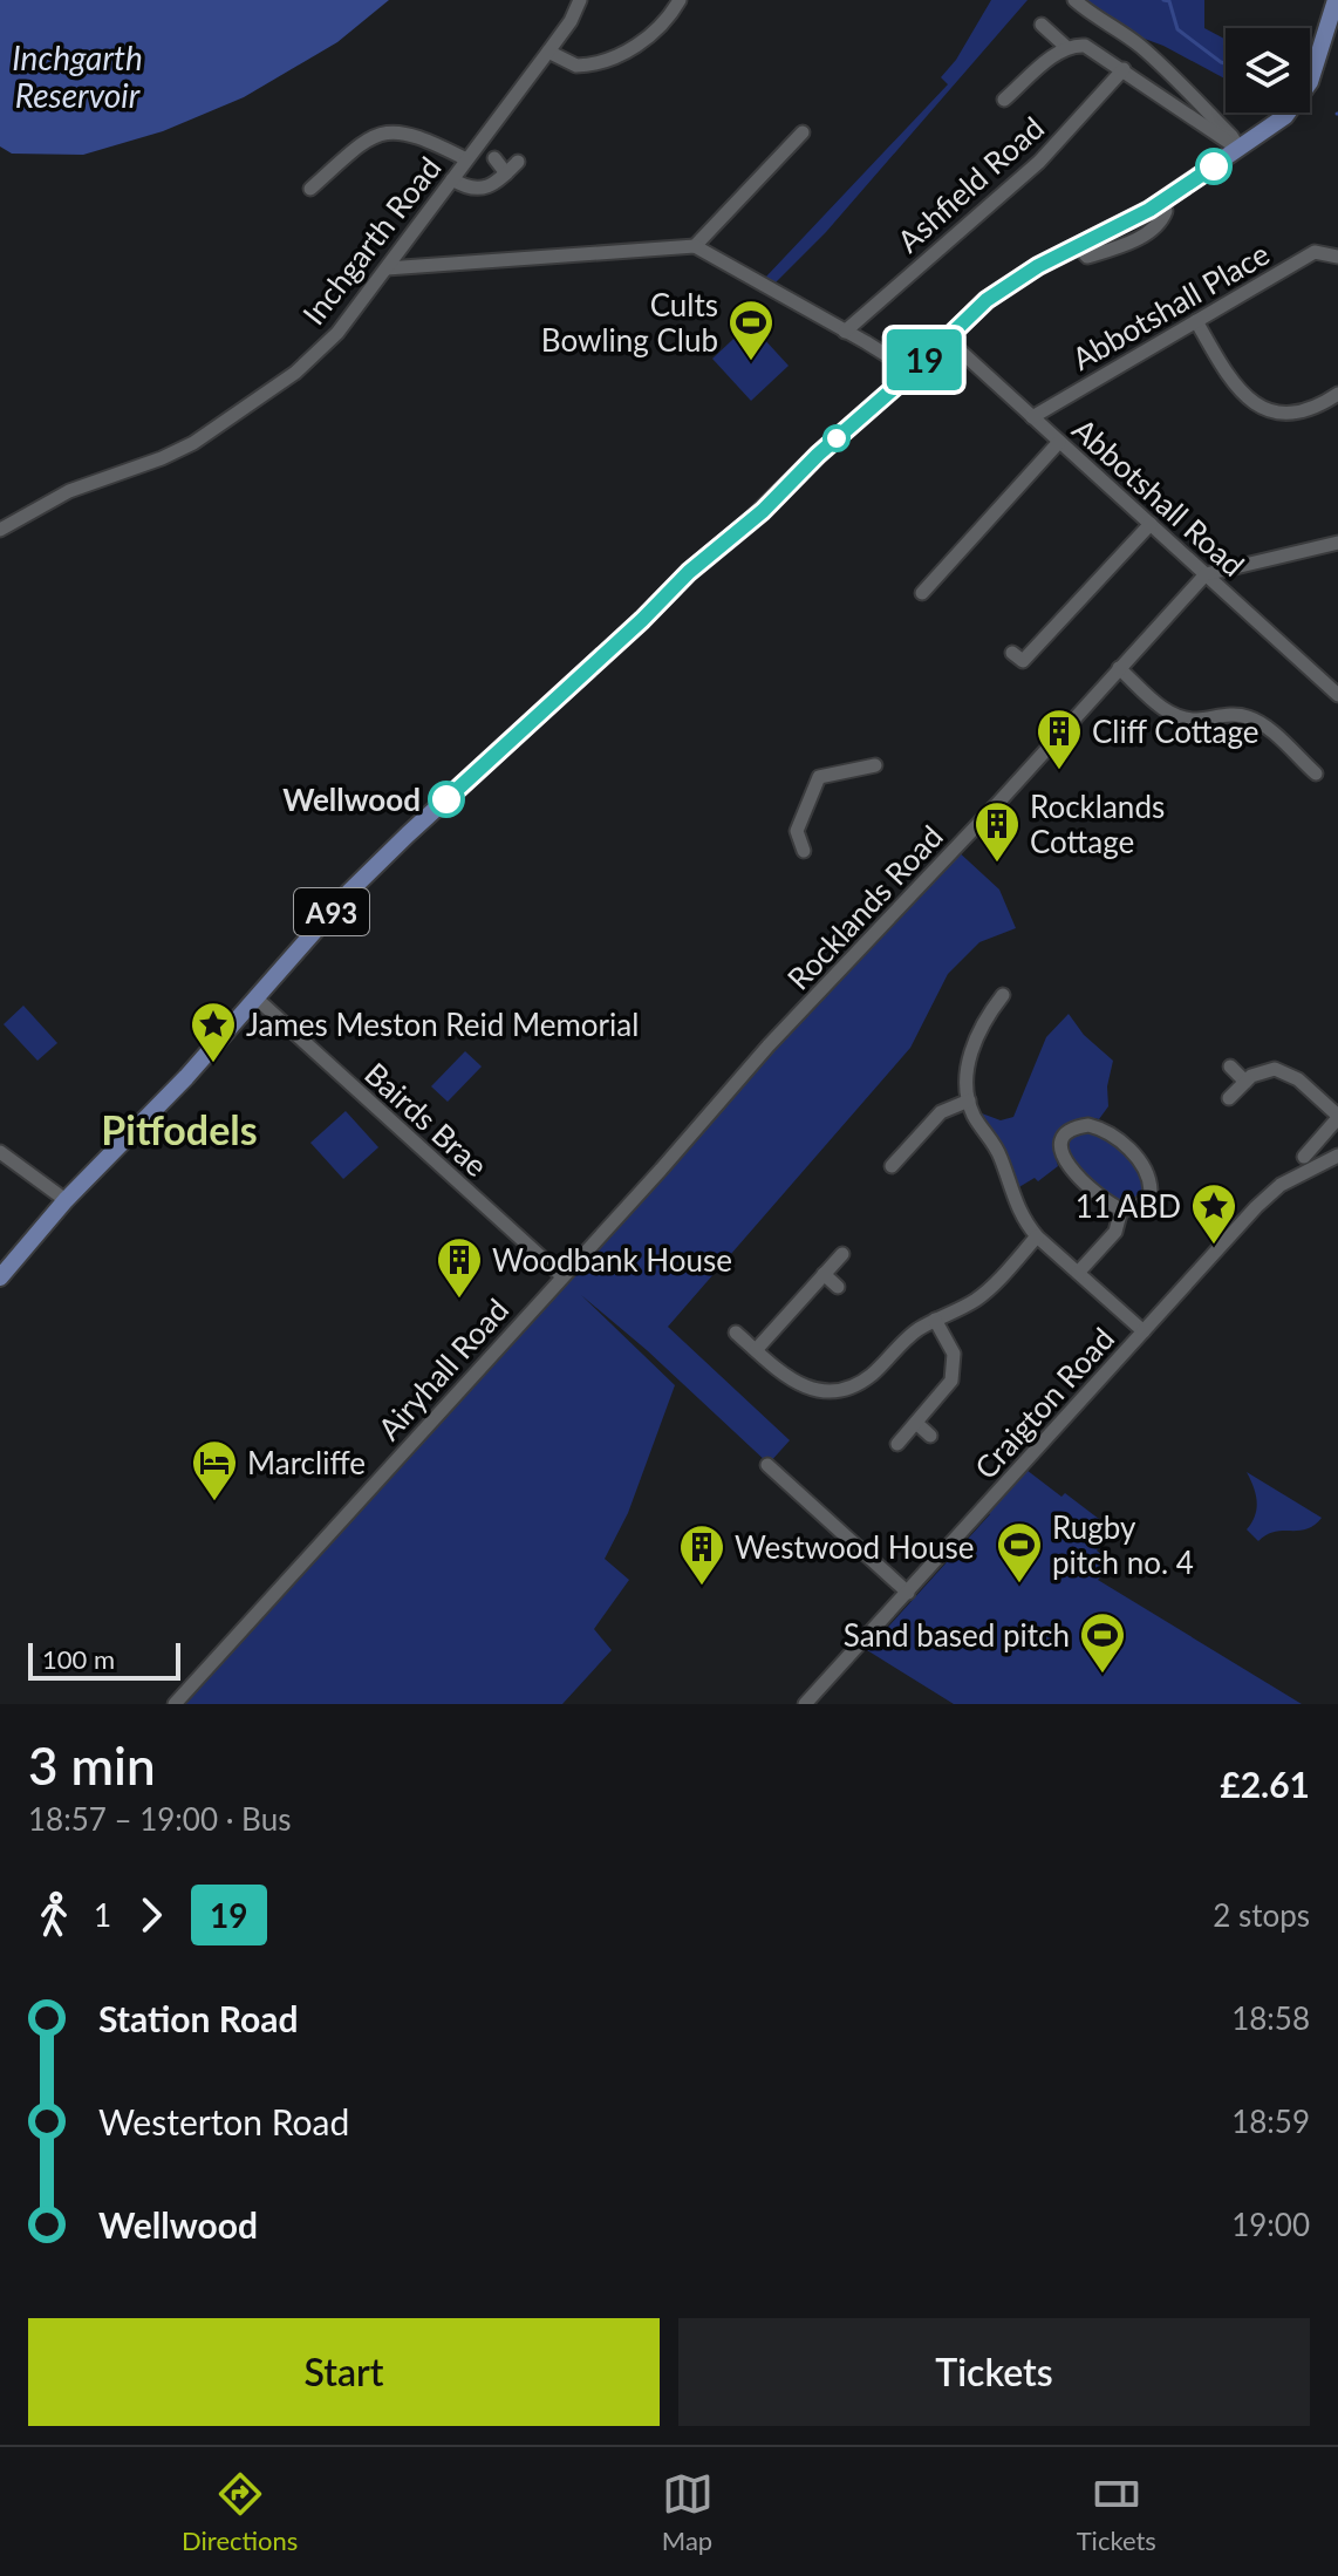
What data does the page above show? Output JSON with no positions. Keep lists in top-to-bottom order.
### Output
{
  "streets": {
    "main road": ["A93"],
    "street": [
      "Ashfield Road",
      "Inchgarth Road",
      "Abbotshall Place",
      "Abbotshall Road",
      "Rocklands Road",
      "Bairds Brae",
      "Airyhall Road",
      "Craigton Road"
    ]
  },
  "crossings": [
    ["Abbotshall Place", "Abbotshall Road"],
    ["Abbotshall Road", "Rocklands Road"],
    ["Abbotshall Road", "A93"],
    ["Rocklands Road", "Bairds Brae"],
    ["Rocklands Road", "Airyhall Road"],
    ["A93", "Bairds Brae"],
    ["Bairds Brae", "Airyhall Road"]
  ],
  "districts": ["Pitfodels"],
  "water": ["Inchgarth Reservoir"],
  "places": {
    "sports": ["Cults Bowling Club", "Rugby pitch no. 4", "Sand based pitch"],
    "building": [
      "Cliff Cottage",
      "Rocklands Cottage",
      "Woodbank House",
      "Westwood House"
    ],
    "other": ["Wellwood"],
    "place": ["James Meston Reid Memorial", "11 ABD"],
    "hotel": ["Marcliffe"]
  },
  "lines": ["bus line 19"],
  "scale_bar": "100 m",
  "page": {
    "on_map": "19",
    "scale": "100 m",
    "heading": ["3 min", "18:57 – 19:00 · Bus", "£2.61"],
    "legs": ["1", "19", "2 stops"],
    "list": [
      {
        "name": "Station Road",
        "value": "18:58"
      },
      {
        "name": "Westerton Road",
        "value": "18:59"
      },
      {
        "name": "Wellwood",
        "value": "19:00"
      }
    ],
    "buttons": ["Start", "Tickets"],
    "tabs": ["Directions", "Map", "Tickets"]
  }
}
